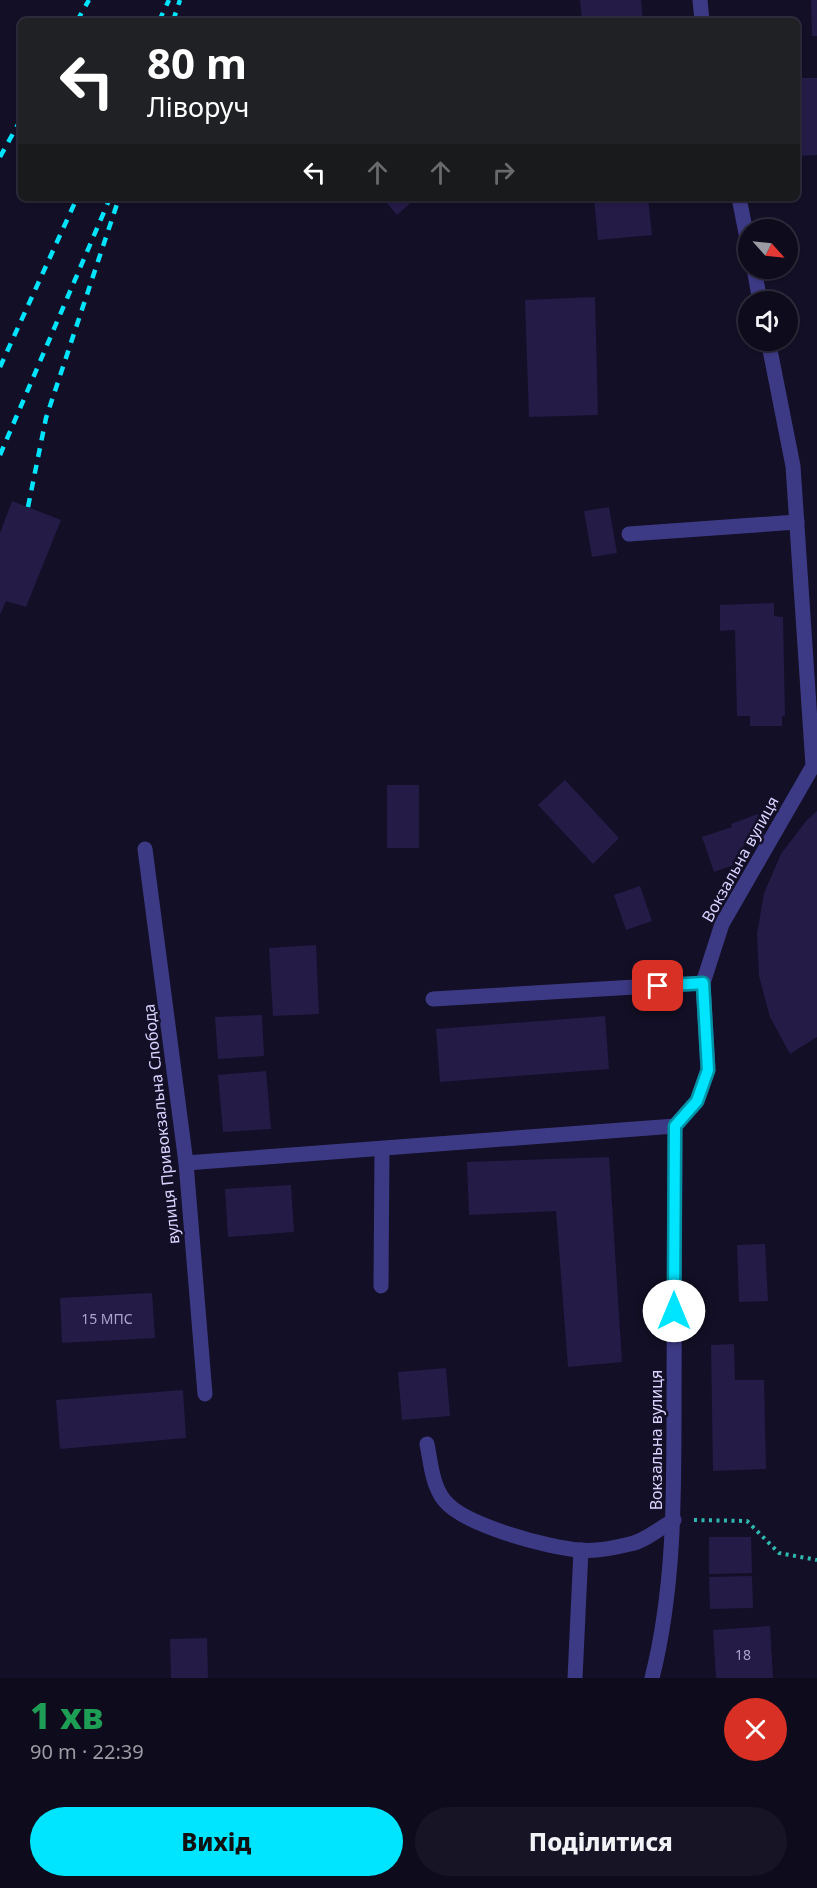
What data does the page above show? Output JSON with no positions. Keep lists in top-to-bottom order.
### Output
{
  "streets": {
    "street": ["Вокзальна вулиця", "вулиця Привокзальна Слобода"]
  },
  "house_numbers": ["15 МПС", "18"],
  "north": "bottom right",
  "page": {
    "turn": ["80 m", "Ліворуч"],
    "heading": ["1 хв", "90 m · 22:39"],
    "buttons": ["Вихід", "Поділитися"]
  }
}
